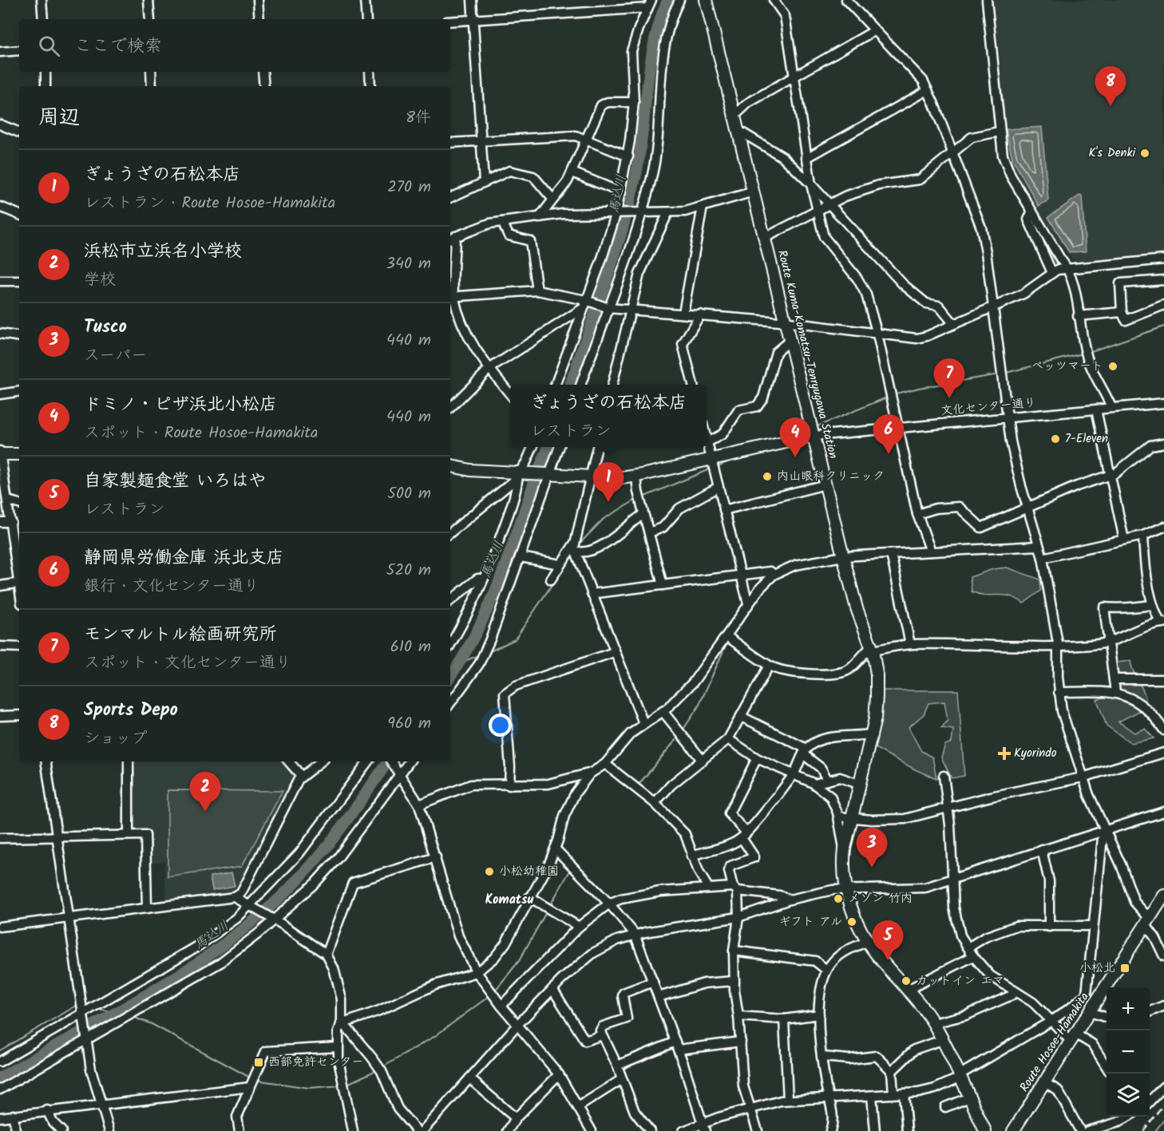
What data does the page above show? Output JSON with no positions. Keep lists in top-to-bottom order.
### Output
{
  "streets": {
    "main road": ["Route Kuma-Komatsu-Tenryugawa Station", "Route Hosoe-Hamakita"],
    "street": ["文化センター通り"]
  },
  "crossings": [
    ["Route Kuma-Komatsu-Tenryugawa Station", "文化センター通り"]
  ],
  "districts": ["Komatsu"],
  "water": ["馬込川"],
  "places": {
    "other": [
      "K's Denki",
      "ペッツマート",
      "7-Eleven",
      "内山眼科クリニック",
      "小松幼稚園",
      "メゾン 竹内",
      "ギフト アル",
      "カットイン エマ"
    ],
    "health": ["Kyorindo"],
    "transit": ["小松北", "西部免許センター"]
  },
  "page": {
    "search": "ここで検索",
    "pins": [
      "8",
      "7",
      "6",
      "4",
      "1",
      "2",
      "3",
      "5"
    ],
    "heading": ["周辺", "8件"],
    "list": [
      {
        "mark": "1",
        "name": "ぎょうざの石松本店",
        "note": "レストラン · Route Hosoe-Hamakita",
        "value": "270 m"
      },
      {
        "mark": "2",
        "name": "浜松市立浜名小学校",
        "note": "学校",
        "value": "340 m"
      },
      {
        "mark": "3",
        "name": "Tusco",
        "note": "スーパー",
        "value": "440 m"
      },
      {
        "mark": "4",
        "name": "ドミノ・ピザ浜北小松店",
        "note": "スポット · Route Hosoe-Hamakita",
        "value": "440 m"
      },
      {
        "mark": "5",
        "name": "自家製麺食堂 いろはや",
        "note": "レストラン",
        "value": "500 m"
      },
      {
        "mark": "6",
        "name": "静岡県労働金庫 浜北支店",
        "note": "銀行 · 文化センター通り",
        "value": "520 m"
      },
      {
        "mark": "7",
        "name": "モンマルトル絵画研究所",
        "note": "スポット · 文化センター通り",
        "value": "610 m"
      },
      {
        "mark": "8",
        "name": "Sports Depo",
        "note": "ショップ",
        "value": "960 m"
      }
    ],
    "popup": ["ぎょうざの石松本店", "レストラン"],
    "map_buttons": ["+", "−"]
  }
}
